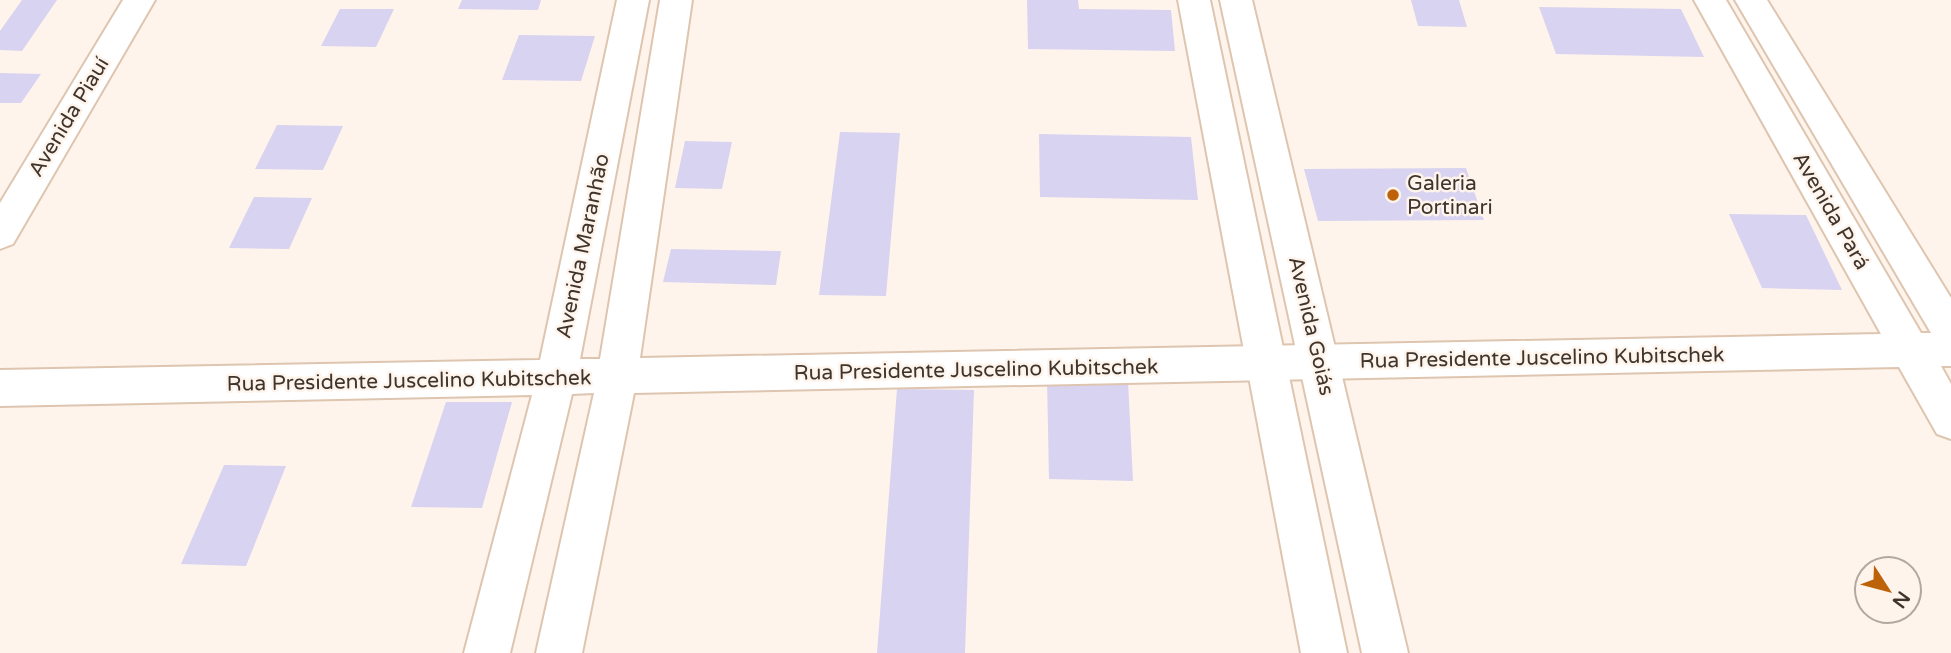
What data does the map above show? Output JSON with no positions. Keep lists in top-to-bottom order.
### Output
{
  "streets": {
    "street": [
      "Avenida Piauí",
      "Avenida Pará",
      "Avenida Maranhão",
      "Avenida Goiás",
      "Rua Presidente Juscelino Kubitschek"
    ]
  },
  "crossings": [
    ["Avenida Pará", "Rua Presidente Juscelino Kubitschek"],
    ["Avenida Maranhão", "Rua Presidente Juscelino Kubitschek"],
    ["Avenida Goiás", "Rua Presidente Juscelino Kubitschek"]
  ],
  "places": ["Galeria Portinari"],
  "north": "bottom right"
}
